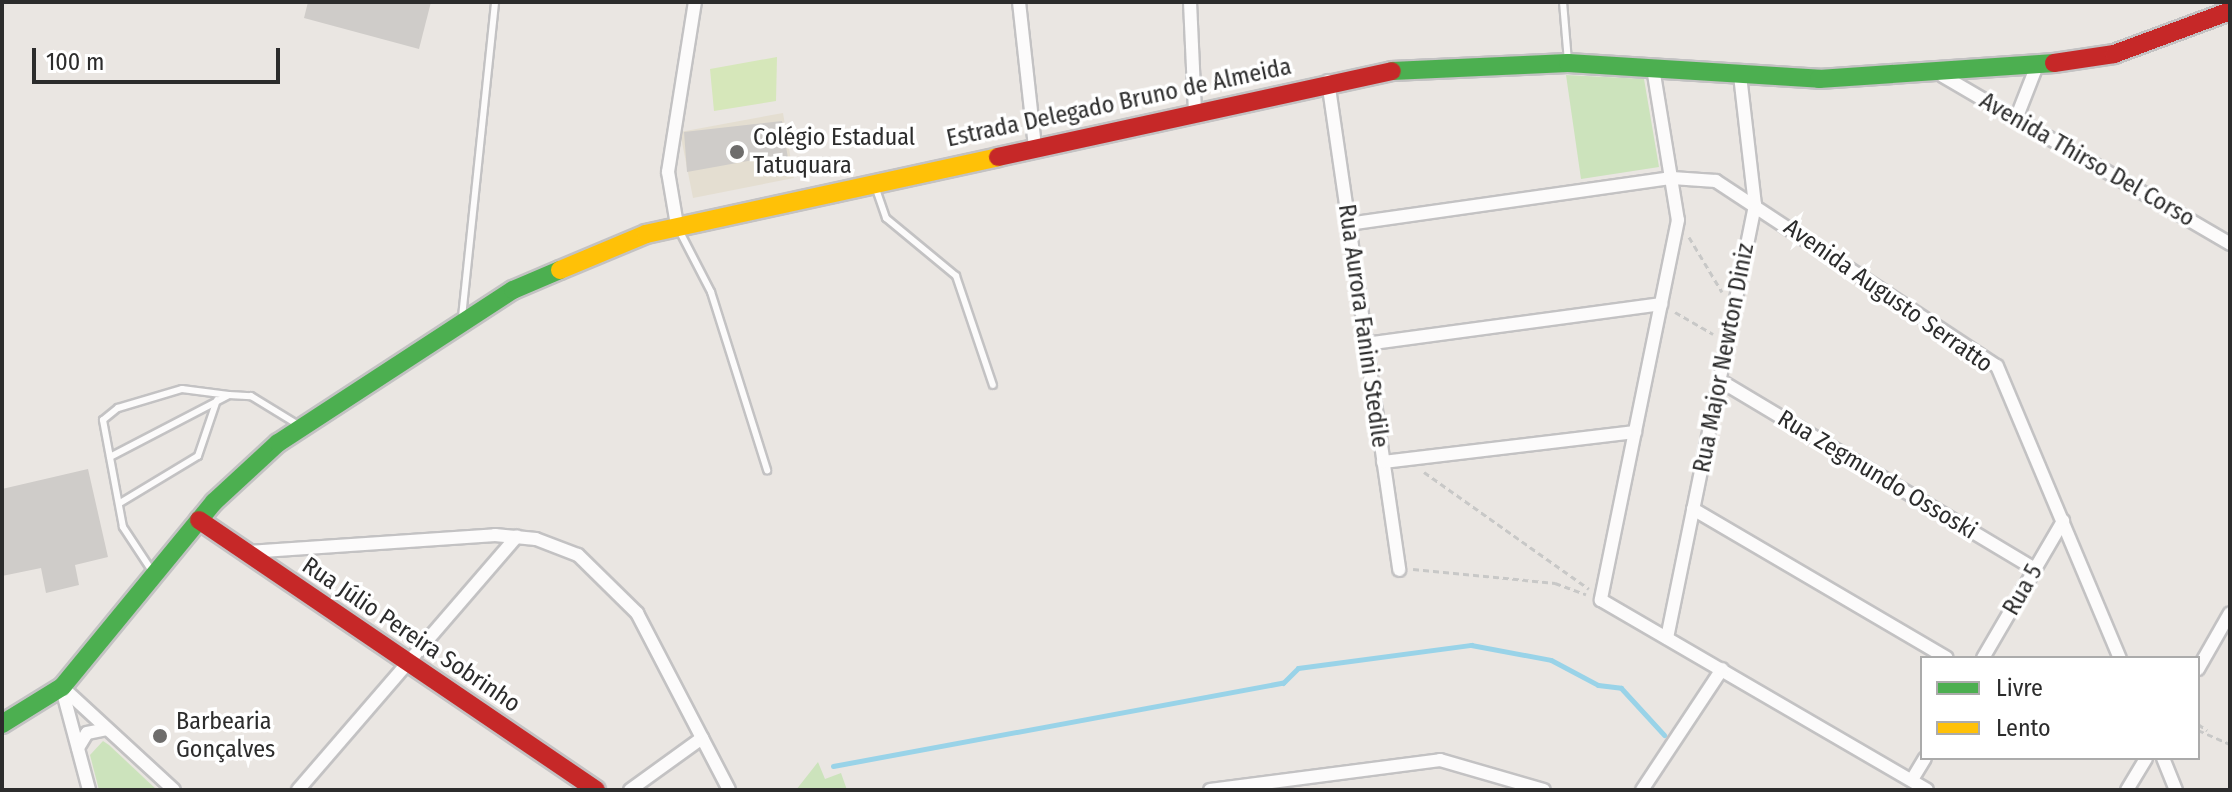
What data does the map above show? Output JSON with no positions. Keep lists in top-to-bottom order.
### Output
{
  "streets": {
    "main road": ["Estrada Delegado Bruno de Almeida", "Rua Júlio Pereira Sobrinho"],
    "street": [
      "Avenida Thirso Del Corso",
      "Avenida Augusto Serratto",
      "Rua Aurora Fanini Stedile",
      "Rua Major Newton Diniz",
      "Rua Zegmundo Ossoski",
      "Rua 5"
    ]
  },
  "crossings": [
    ["Estrada Delegado Bruno de Almeida", "Avenida Thirso Del Corso"],
    ["Estrada Delegado Bruno de Almeida", "Rua Aurora Fanini Stedile"],
    ["Estrada Delegado Bruno de Almeida", "Rua Major Newton Diniz"],
    ["Estrada Delegado Bruno de Almeida", "Rua Júlio Pereira Sobrinho"],
    ["Avenida Augusto Serratto", "Rua Aurora Fanini Stedile"],
    ["Avenida Augusto Serratto", "Rua Major Newton Diniz"],
    ["Avenida Augusto Serratto", "Rua 5"],
    ["Rua Major Newton Diniz", "Rua Zegmundo Ossoski"],
    ["Rua Zegmundo Ossoski", "Rua 5"]
  ],
  "places": ["Colégio Estadual Tatuquara", "Barbearia Gonçalves"],
  "legend": ["Livre", "Lento"],
  "scale_bar": "100 m"
}
